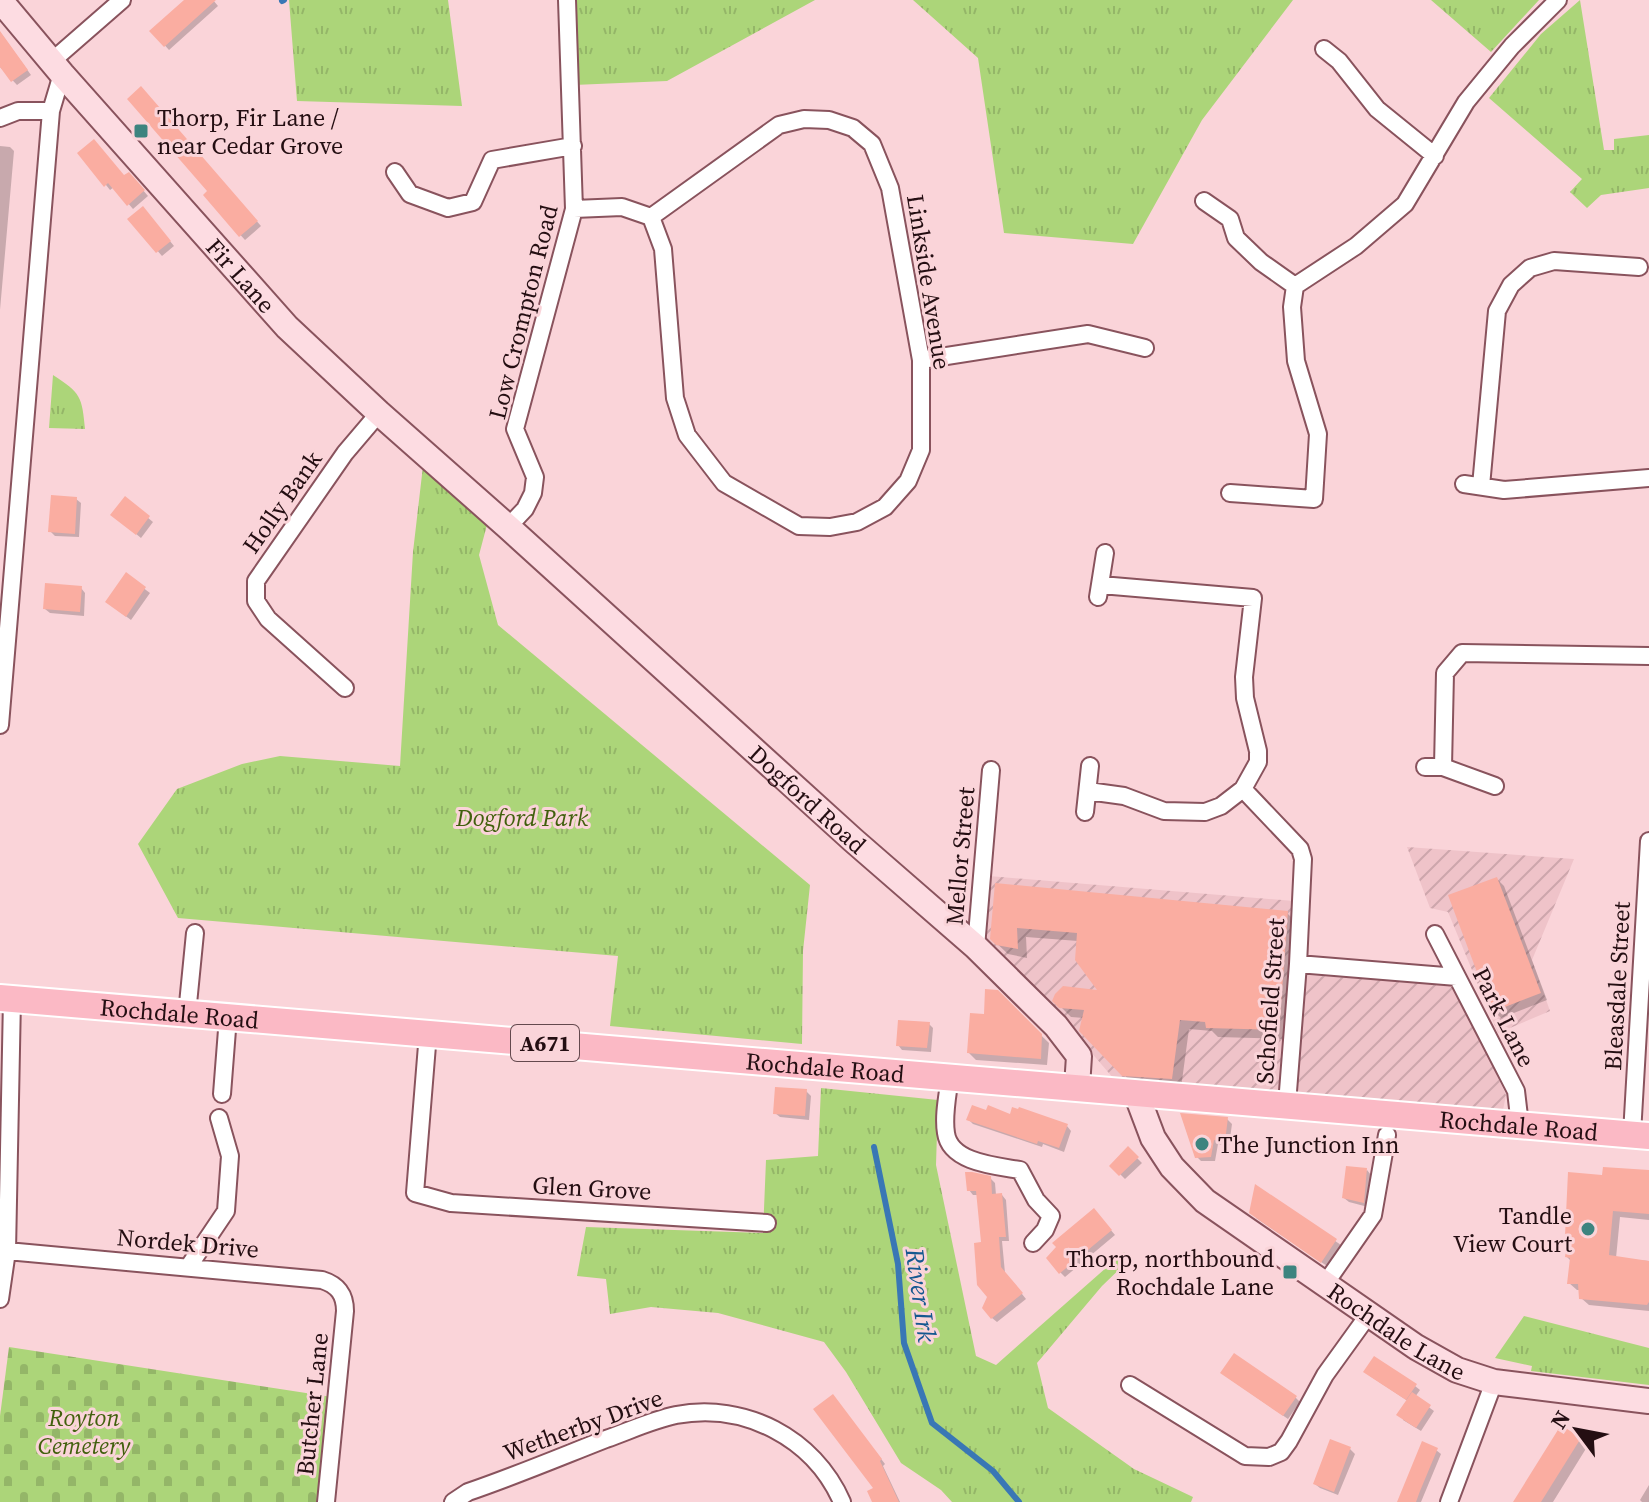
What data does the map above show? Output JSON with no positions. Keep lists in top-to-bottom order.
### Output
{
  "streets": {
    "main road": ["Rochdale Road", "A671"],
    "street": [
      "Fir Lane",
      "Linkside Avenue",
      "Low Crompton Road",
      "Holly Bank",
      "Dogford Road",
      "Mellor Street",
      "Bleasdale Street",
      "Schofield Street",
      "Park Lane",
      "Glen Grove",
      "Nordek Drive",
      "Rochdale Lane",
      "Butcher Lane",
      "Wetherby Drive"
    ]
  },
  "crossings": [
    ["Fir Lane", "Low Crompton Road"],
    ["Fir Lane", "Holly Bank"],
    ["Fir Lane", "Dogford Road"],
    ["Low Crompton Road", "Dogford Road"],
    ["Dogford Road", "Mellor Street"],
    ["Dogford Road", "Rochdale Road"],
    ["Bleasdale Street", "Rochdale Road"],
    ["Schofield Street", "Rochdale Road"],
    ["Rochdale Road", "Park Lane"],
    ["Rochdale Road", "Glen Grove"],
    ["Rochdale Road", "Rochdale Lane"],
    ["Nordek Drive", "Butcher Lane"]
  ],
  "water": ["River Irk"],
  "parks": ["Dogford Park", "Royton Cemetery"],
  "places": {
    "transit": ["Thorp, Fir Lane / near Cedar Grove", "Thorp, northbound Rochdale Lane"],
    "other": ["The Junction Inn", "Tandle View Court"]
  },
  "north": "top left"
}
